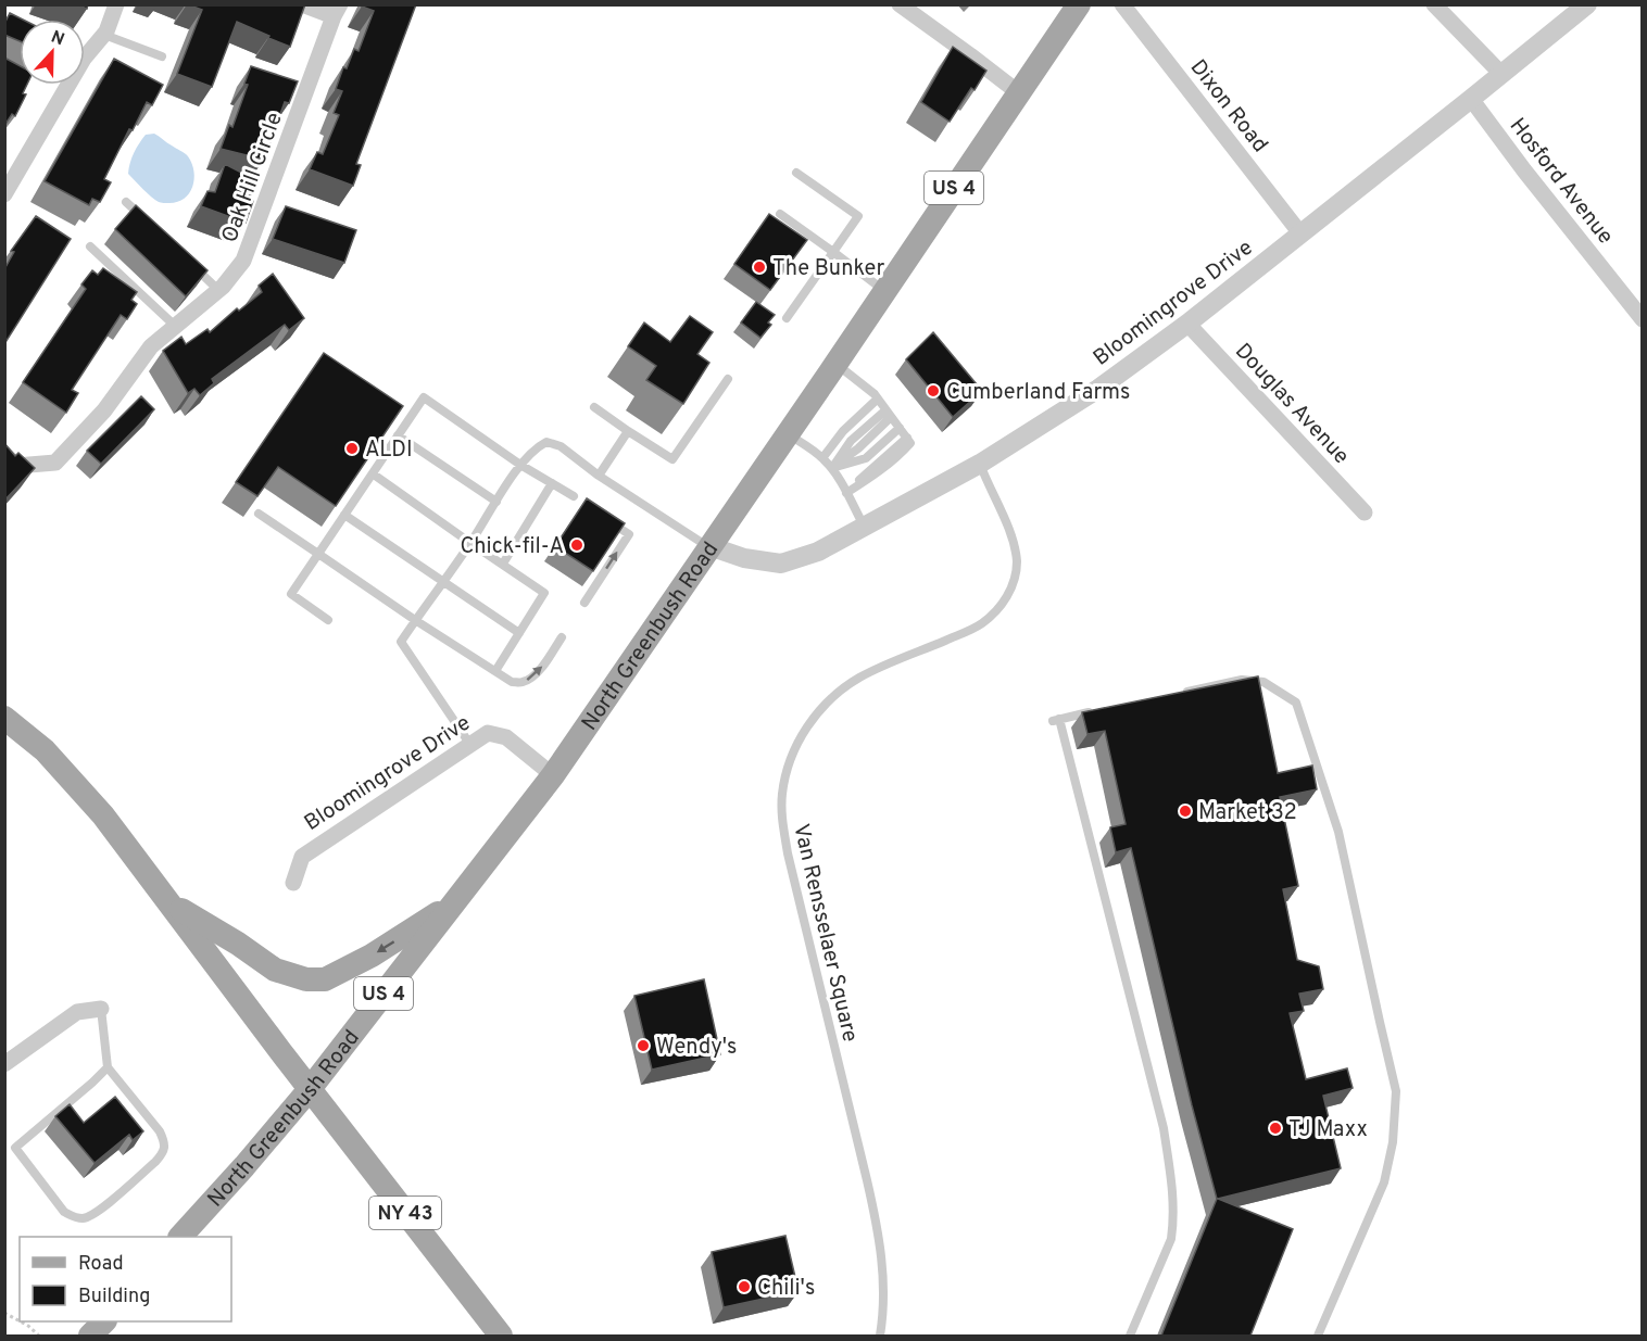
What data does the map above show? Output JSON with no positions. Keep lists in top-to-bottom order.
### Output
{
  "streets": {
    "main road": ["US 4", "North Greenbush Road", "NY 43"],
    "street": [
      "Dixon Road",
      "Oak Hill Circle",
      "Hosford Avenue",
      "Bloomingrove Drive",
      "Douglas Avenue"
    ],
    "lane": ["Van Rensselaer Square"]
  },
  "crossings": [
    ["Dixon Road", "Bloomingrove Drive"],
    ["Hosford Avenue", "Bloomingrove Drive"],
    ["Bloomingrove Drive", "Douglas Avenue"],
    ["Bloomingrove Drive", "North Greenbush Road"],
    ["Bloomingrove Drive", "Van Rensselaer Square"],
    ["North Greenbush Road", "NY 43"]
  ],
  "places": [
    "The Bunker",
    "Cumberland Farms",
    "ALDI",
    "Chick-fil-A",
    "Market 32",
    "Wendy's",
    "TJ Maxx",
    "Chili's"
  ],
  "legend": ["Road", "Building"],
  "north": "top"
}
